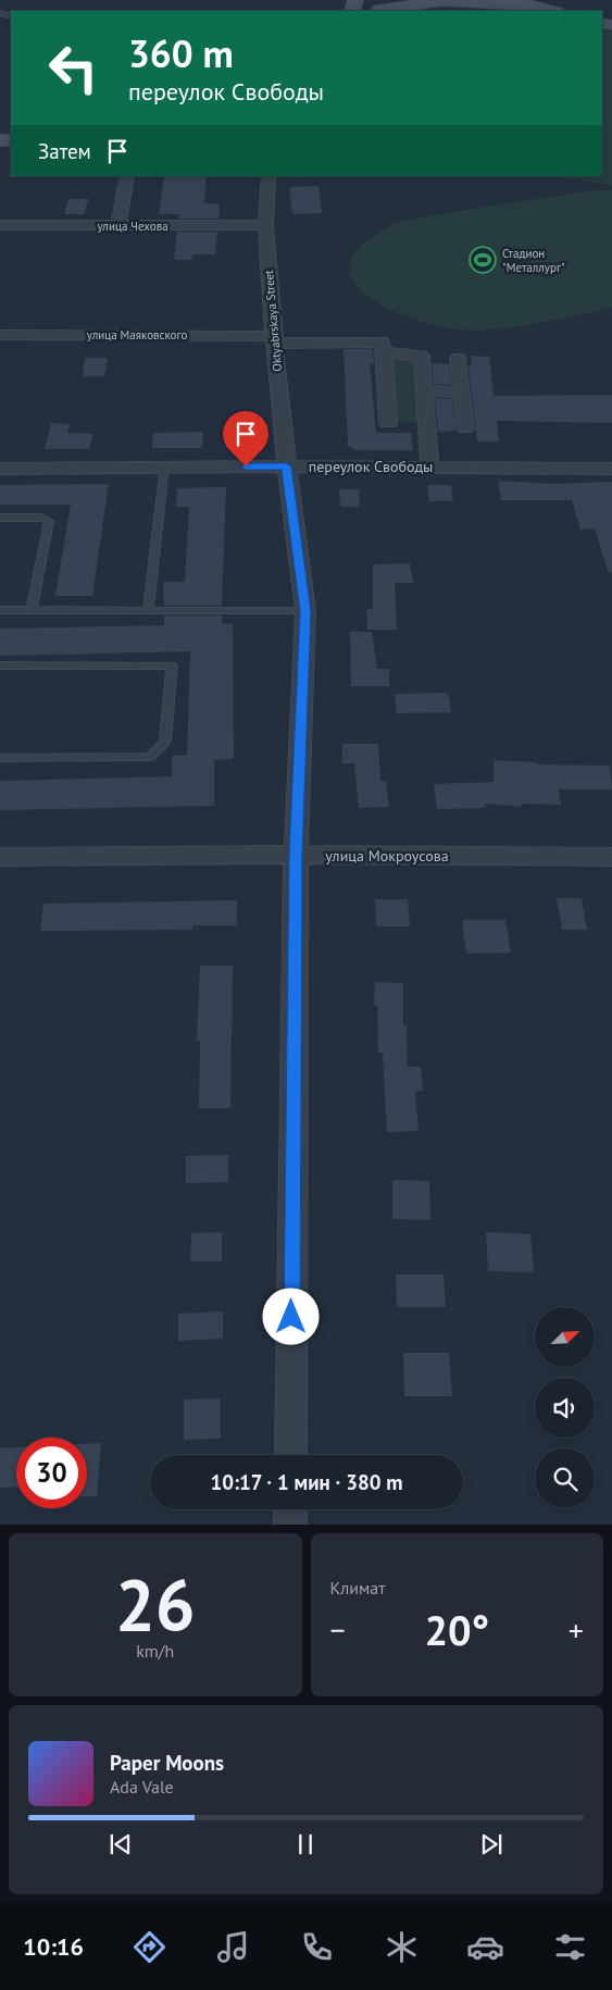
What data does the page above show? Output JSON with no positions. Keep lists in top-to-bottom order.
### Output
{
  "streets": {
    "street": [
      "улица Чехова",
      "Oktyabrskaya Street",
      "улица Маяковского",
      "переулок Свободы",
      "улица Мокроусова"
    ]
  },
  "crossings": [
    ["улица Чехова", "Oktyabrskaya Street"],
    ["Oktyabrskaya Street", "улица Маяковского"],
    ["Oktyabrskaya Street", "переулок Свободы"],
    ["Oktyabrskaya Street", "улица Мокроусова"]
  ],
  "places": {
    "sports": ["Стадион \"Металлург\""]
  },
  "north": "top right",
  "page": {
    "turn": ["360 m", "переулок Свободы"],
    "then": "Затем",
    "limit": "30",
    "trip": "10:17 · 1 мин · 380 m",
    "tile": [
      ["26", "km/h"],
      "Климат"
    ],
    "heat": ["−", "20°", "+"],
    "song": ["Paper Moons", "Ada Vale"],
    "tabs": "10:16"
  }
}
